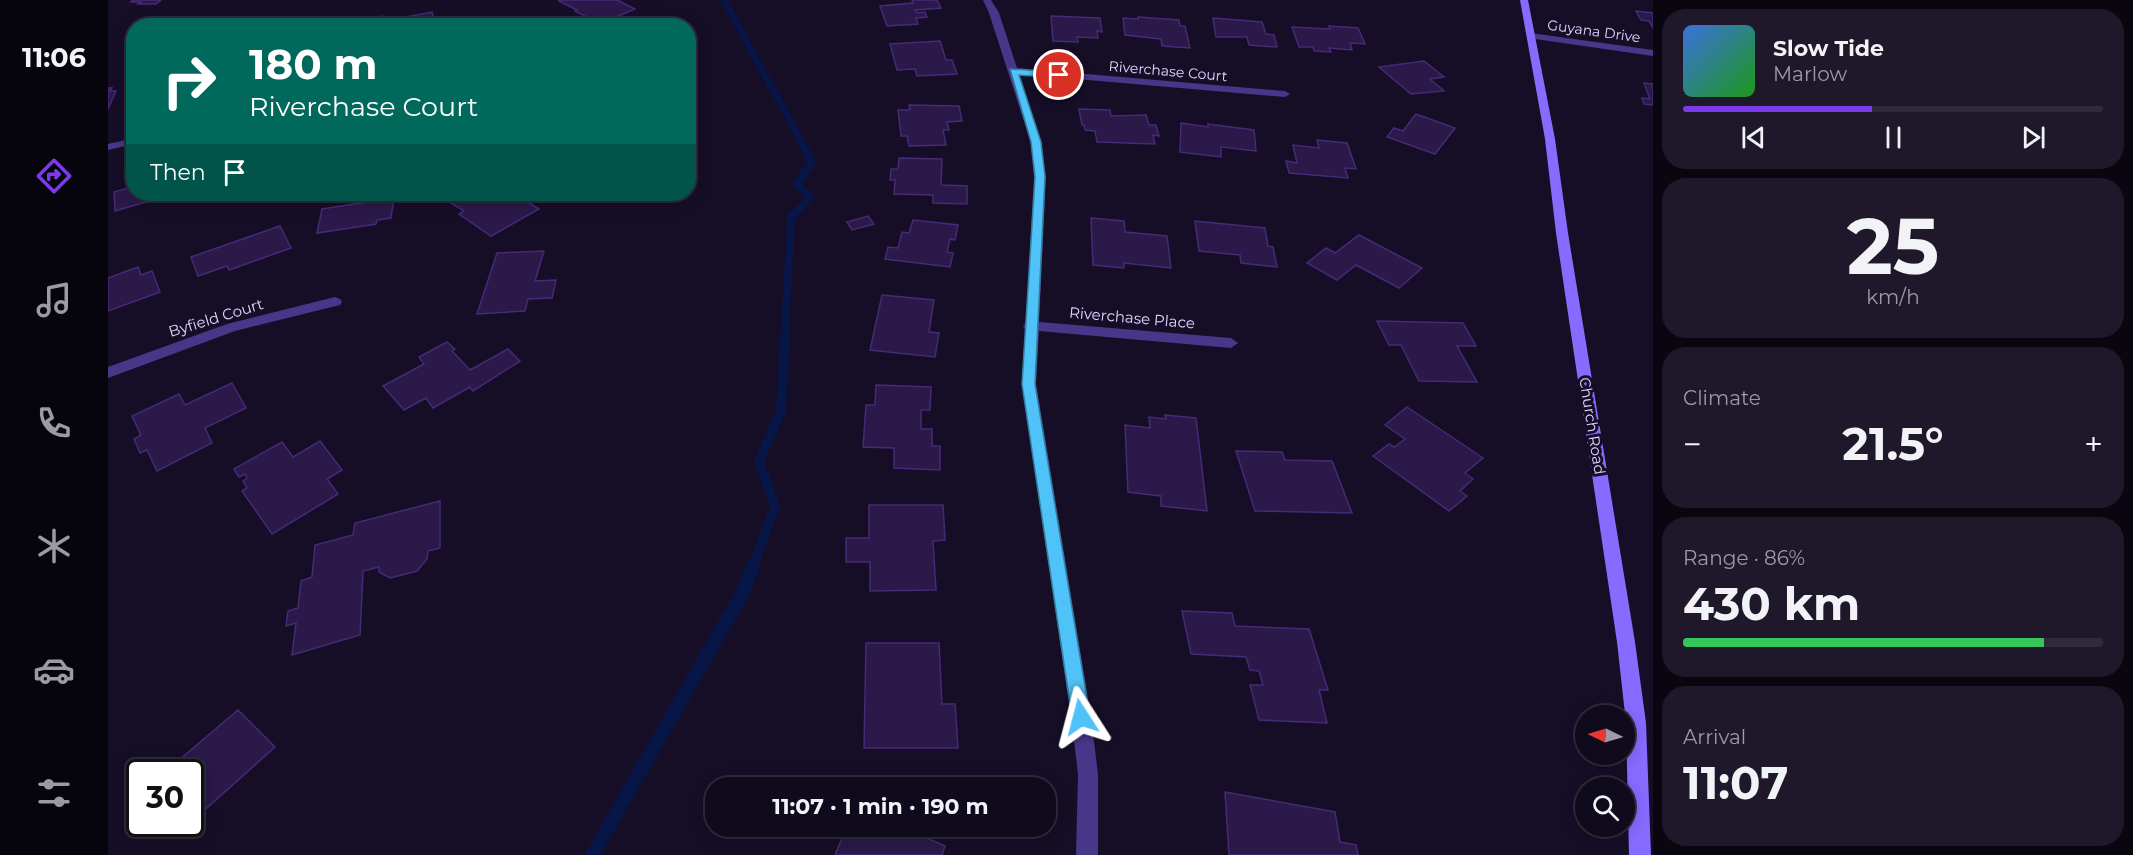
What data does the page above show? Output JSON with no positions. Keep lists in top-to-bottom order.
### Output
{
  "streets": {
    "main road": ["Church Road"],
    "street": [
      "Guyana Drive",
      "Riverchase Court",
      "Byfield Court",
      "Riverchase Place"
    ]
  },
  "crossings": [
    ["Guyana Drive", "Church Road"]
  ],
  "north": "left",
  "page": {
    "tabs": "11:06",
    "turn": ["180 m", "Riverchase Court"],
    "song": ["Slow Tide", "Marlow"],
    "then": "Then",
    "tile": [
      ["25", "km/h"],
      "Climate",
      ["Range · 86%", "430 km"],
      ["Arrival", "11:07"]
    ],
    "heat": ["−", "21.5°", "+"],
    "limit": "30",
    "trip": "11:07 · 1 min · 190 m"
  }
}
